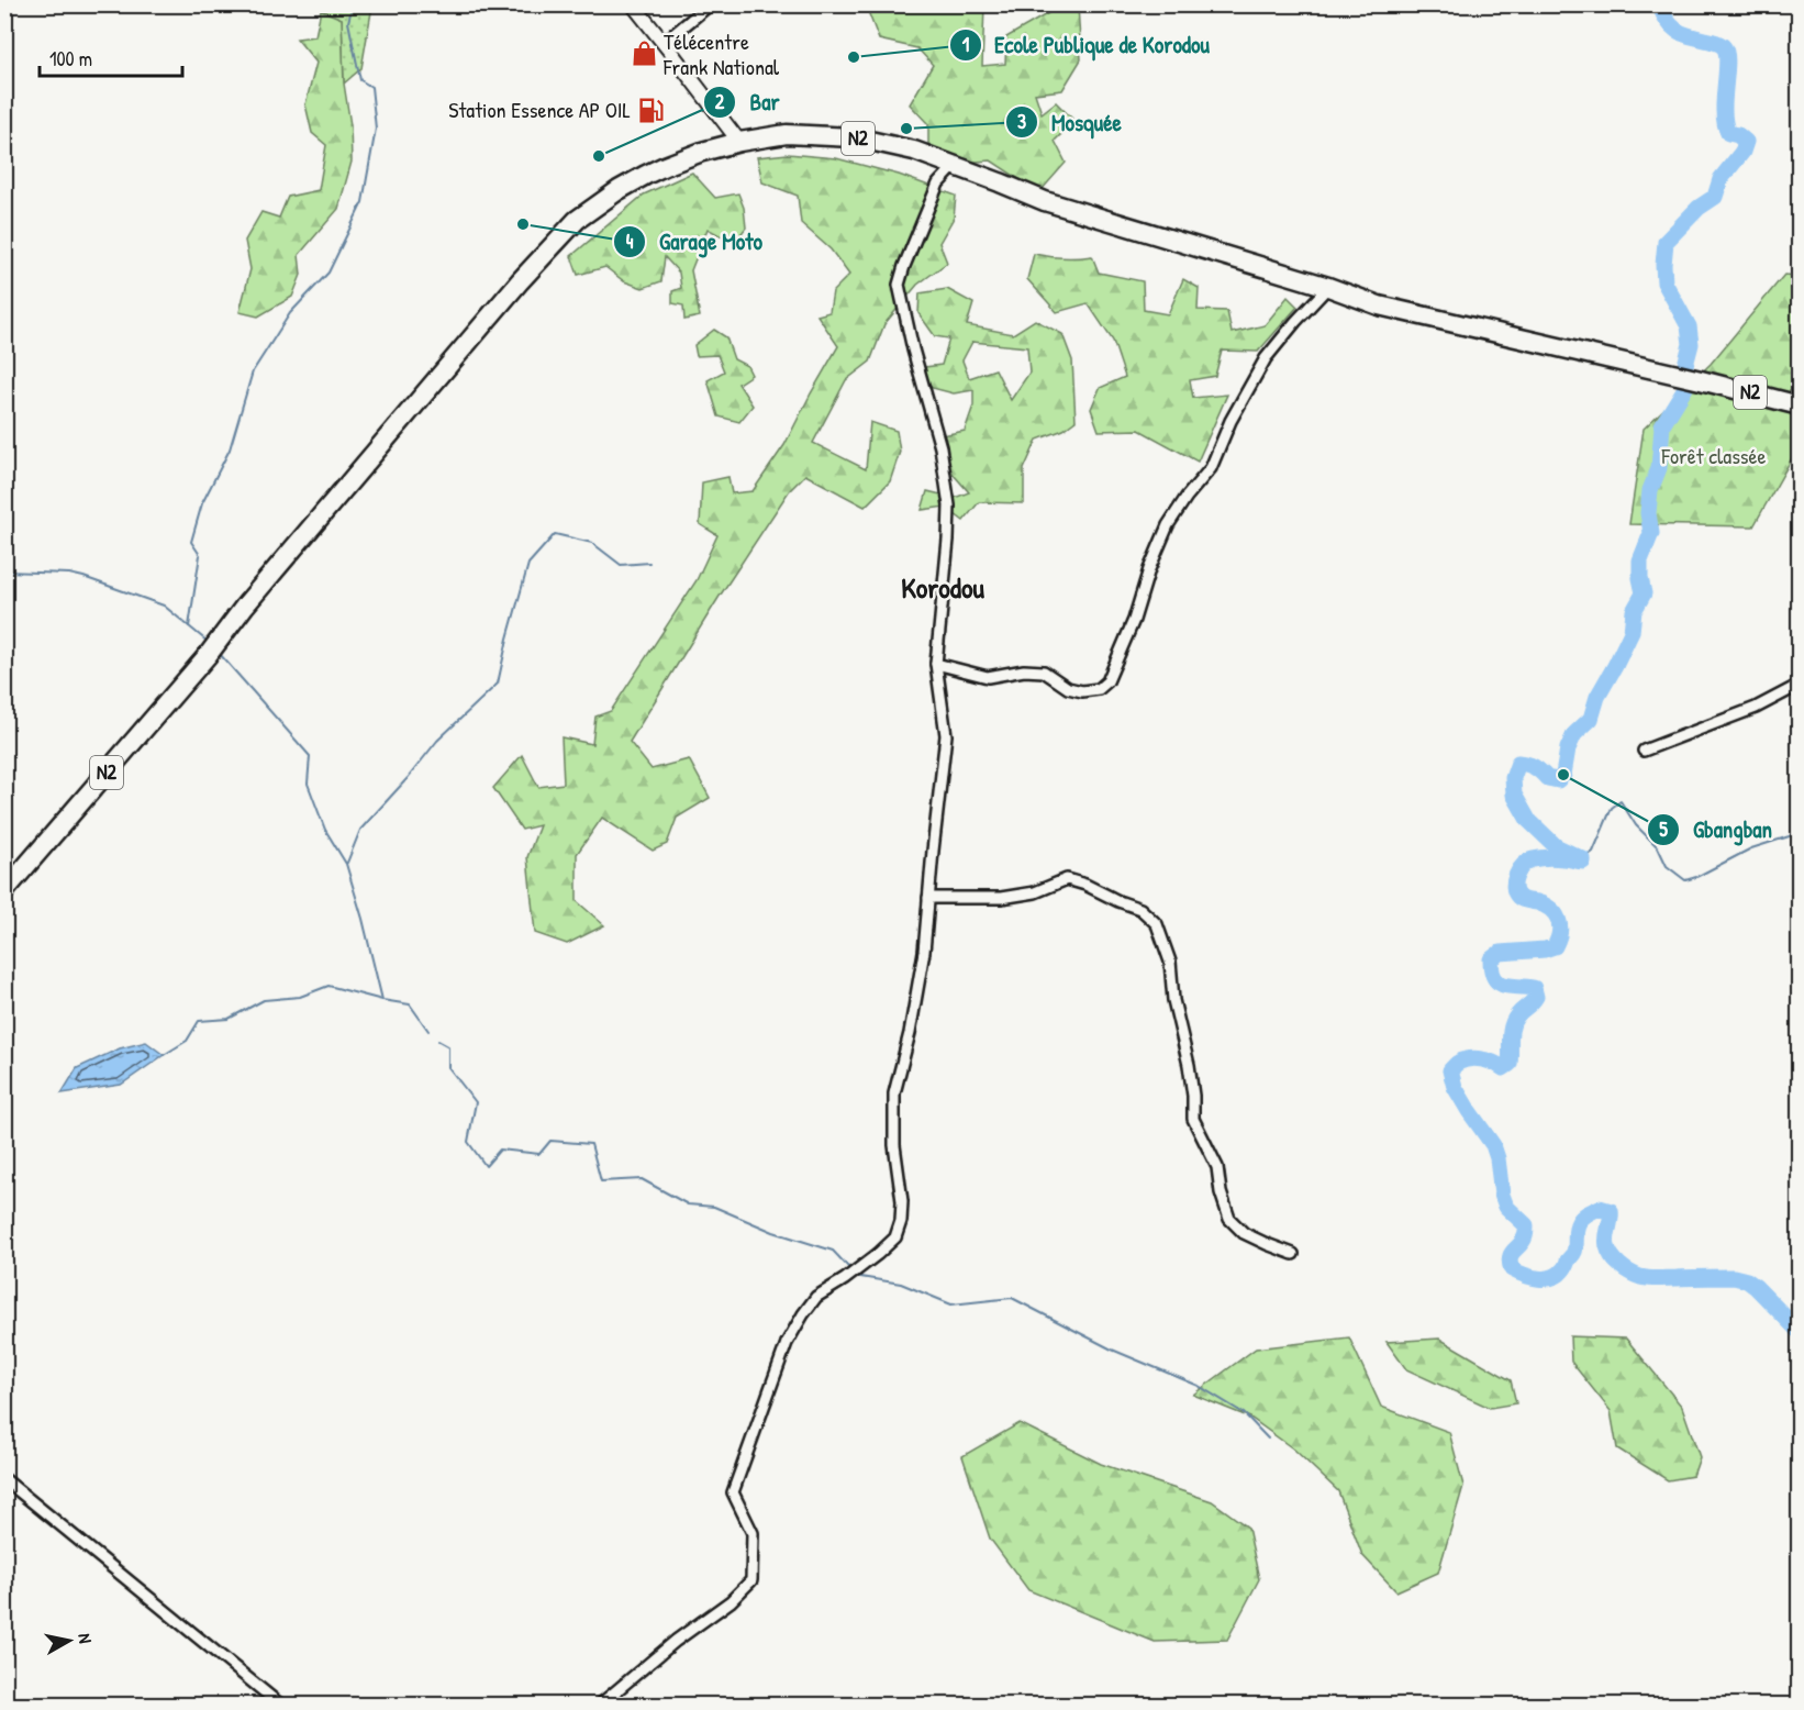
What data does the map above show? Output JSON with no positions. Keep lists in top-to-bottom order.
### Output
{
  "streets": {
    "highway": ["N2"]
  },
  "districts": ["Korodou"],
  "parks": ["Forêt classée"],
  "places": {
    "shop": ["Télécentre Frank National"],
    "other": [
      "Ecole Publique de Korodou",
      "Mosquée",
      "Bar",
      "Garage Moto",
      "Gbangban"
    ],
    "fuel station": ["Station Essence AP OIL"]
  },
  "scale_bar": "100 m",
  "north": "right"
}
